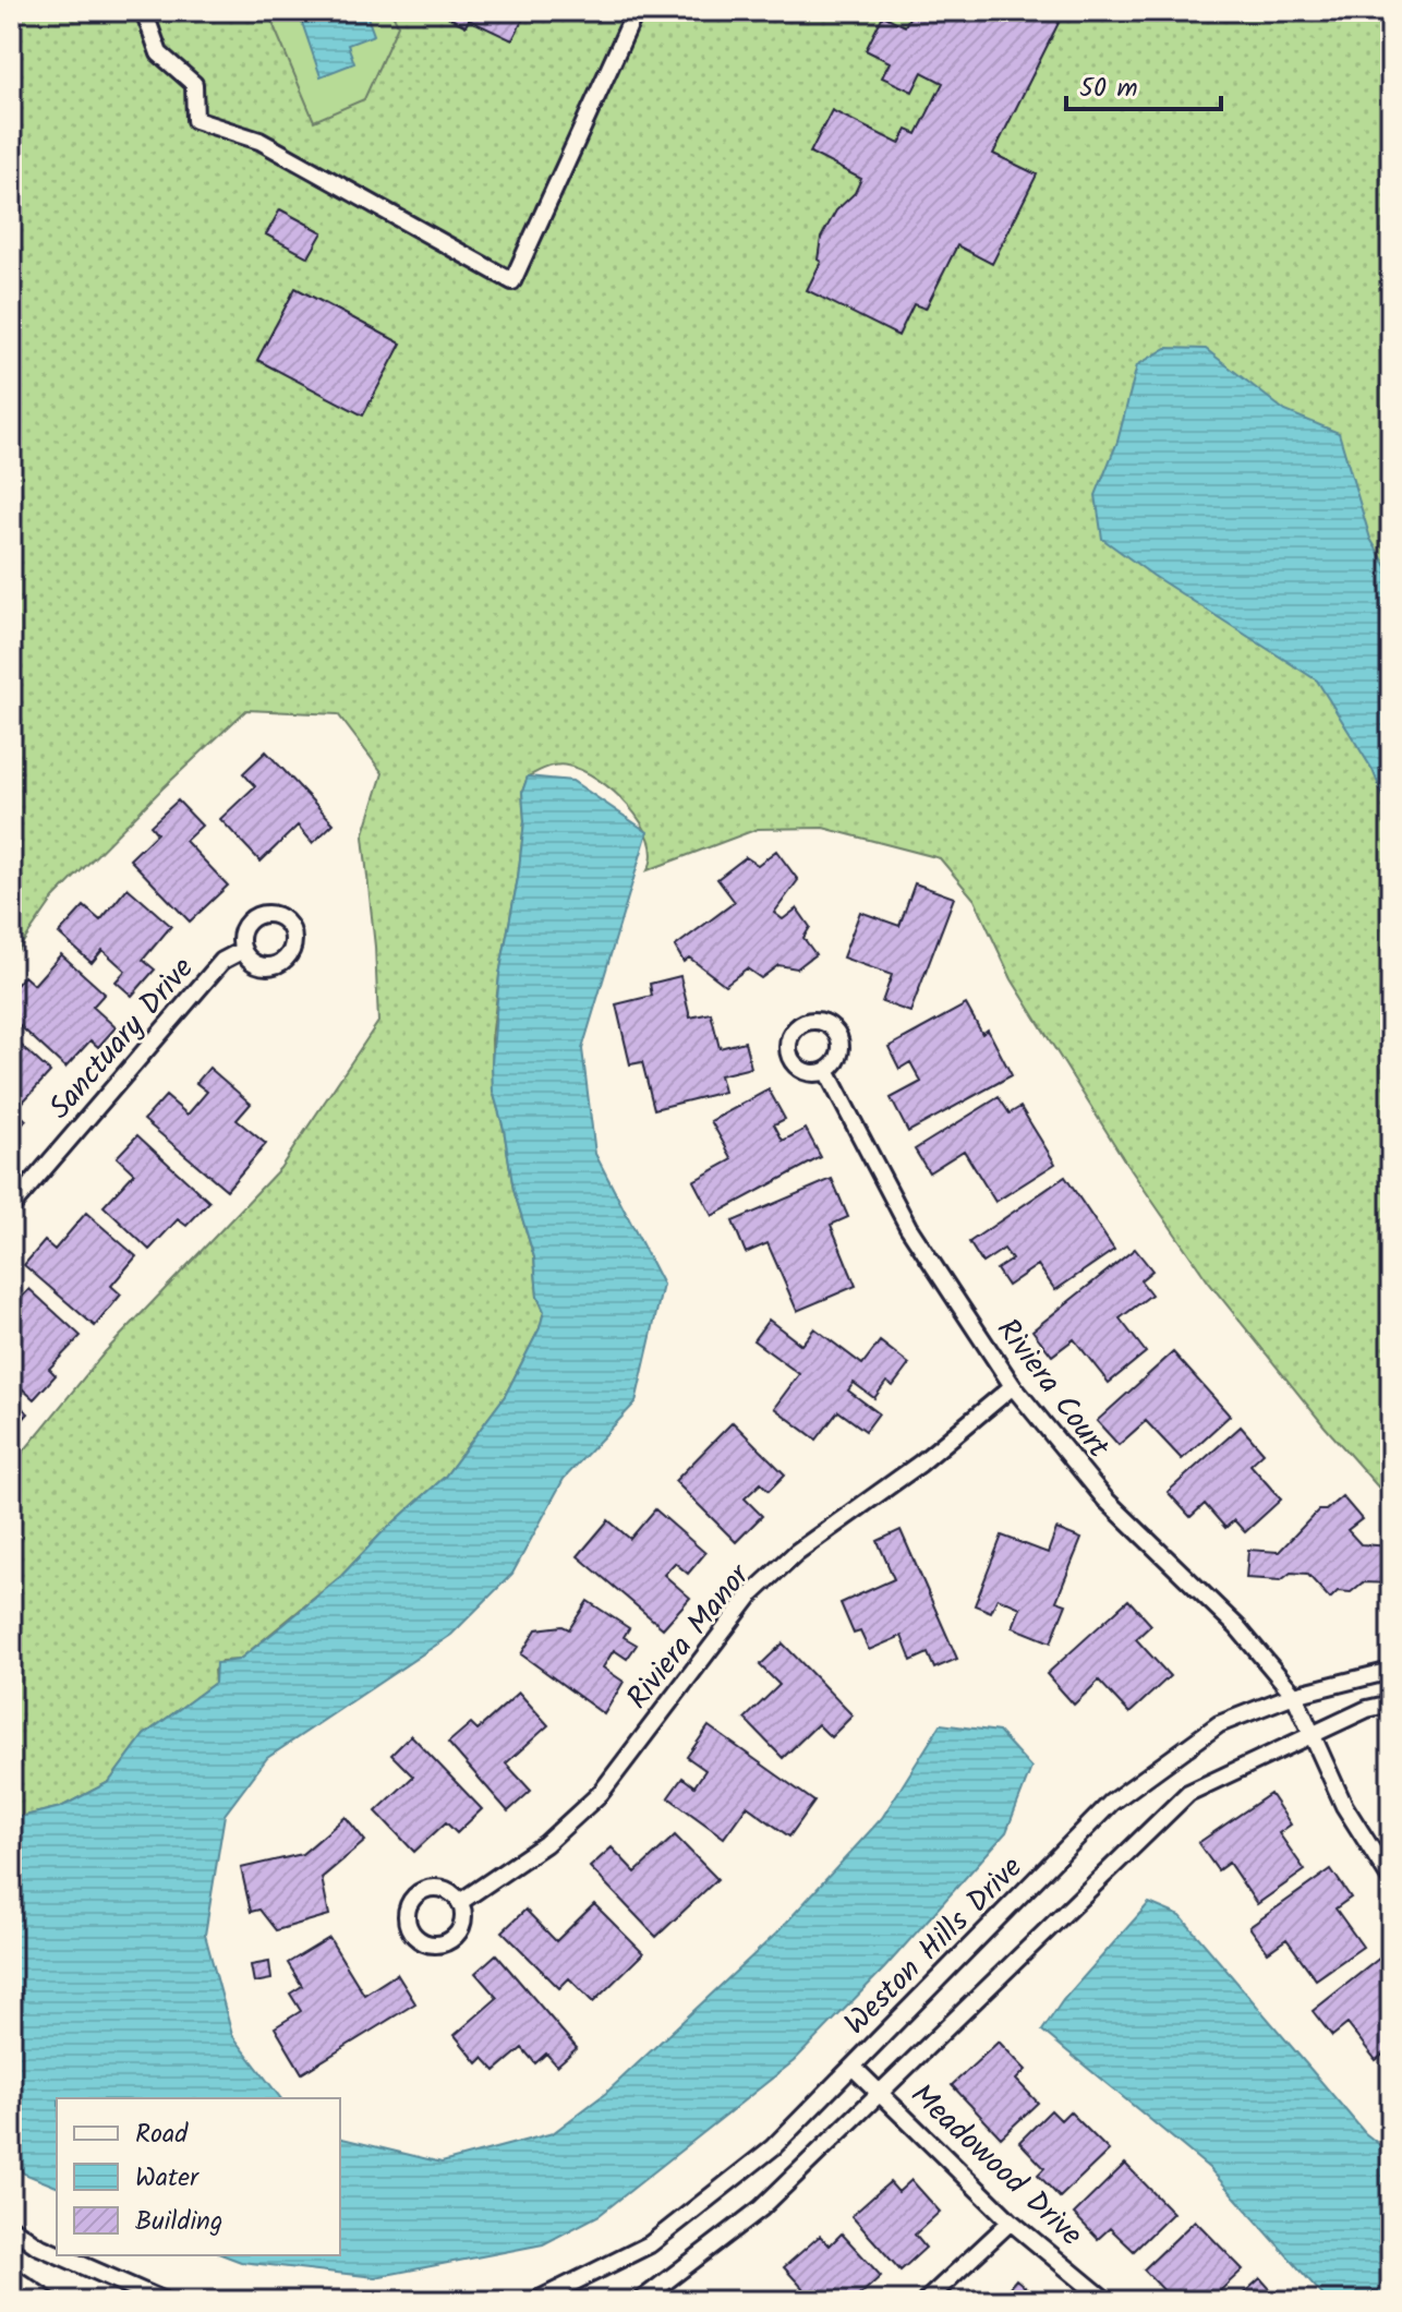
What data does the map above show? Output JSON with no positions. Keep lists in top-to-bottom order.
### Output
{
  "streets": {
    "street": [
      "Sanctuary Drive",
      "Riviera Court",
      "Riviera Manor",
      "Weston Hills Drive",
      "Meadowood Drive"
    ]
  },
  "crossings": [
    ["Riviera Court", "Riviera Manor"],
    ["Riviera Court", "Weston Hills Drive"],
    ["Weston Hills Drive", "Meadowood Drive"]
  ],
  "legend": ["Road", "Water", "Building"],
  "scale_bar": "50 m"
}
